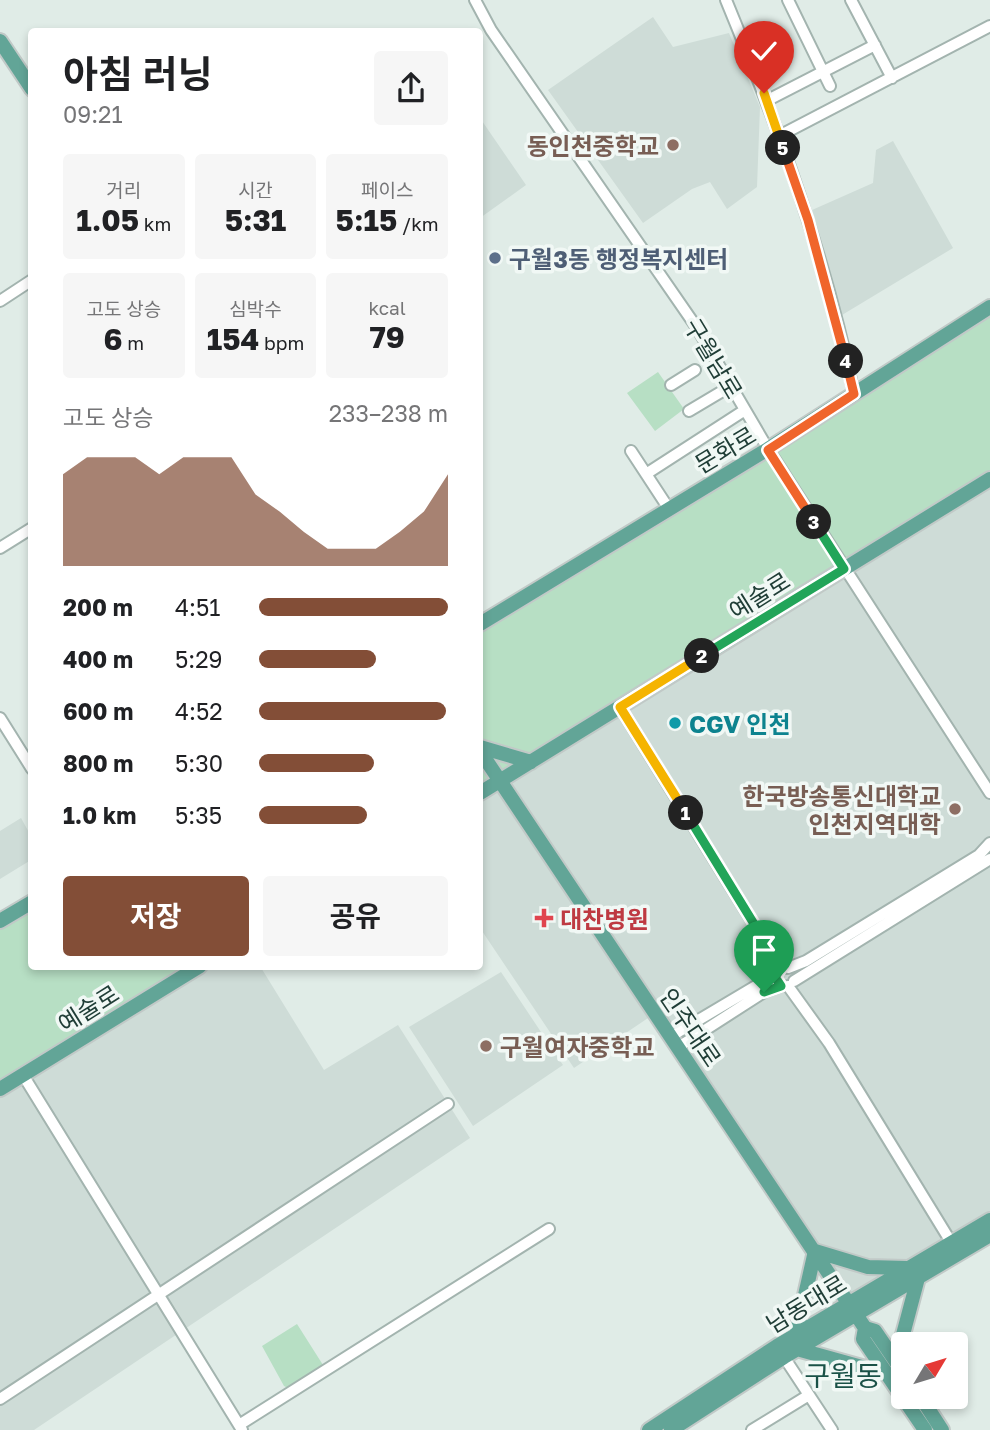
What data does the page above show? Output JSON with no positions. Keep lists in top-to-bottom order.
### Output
{
  "streets": {
    "main road": [
      "문화로",
      "예술로",
      "인주대로",
      "남동대로"
    ],
    "street": ["구월남로"]
  },
  "crossings": [
    ["구월남로", "문화로"],
    ["구월남로", "예술로"],
    ["예술로", "인주대로"],
    ["인주대로", "남동대로"]
  ],
  "districts": ["구월동"],
  "places": {
    "other": [
      "동인천중학교",
      "구월3동 행정복지센터",
      "CGV 인천",
      "한국방송통신대학교 인천지역대학",
      "구월여자중학교"
    ],
    "health": ["대찬병원"]
  },
  "north": "top right",
  "page": {
    "heading": ["아침 러닝", "09:21"],
    "pins": [
      "5",
      "4",
      "3",
      "2",
      "1"
    ],
    "stats": [
      ["거리", "1.05 km"],
      ["시간", "5:31"],
      ["페이스", "5:15 /km"],
      ["고도 상승", "6 m"],
      ["심박수", "154 bpm"],
      ["kcal", "79"]
    ],
    "chart": ["고도 상승", "233–238 m"],
    "list": [
      {
        "name": "200 m",
        "note": "4:51"
      },
      {
        "name": "400 m",
        "note": "5:29"
      },
      {
        "name": "600 m",
        "note": "4:52"
      },
      {
        "name": "800 m",
        "note": "5:30"
      },
      {
        "name": "1.0 km",
        "note": "5:35"
      }
    ],
    "buttons": ["저장", "공유"]
  }
}
